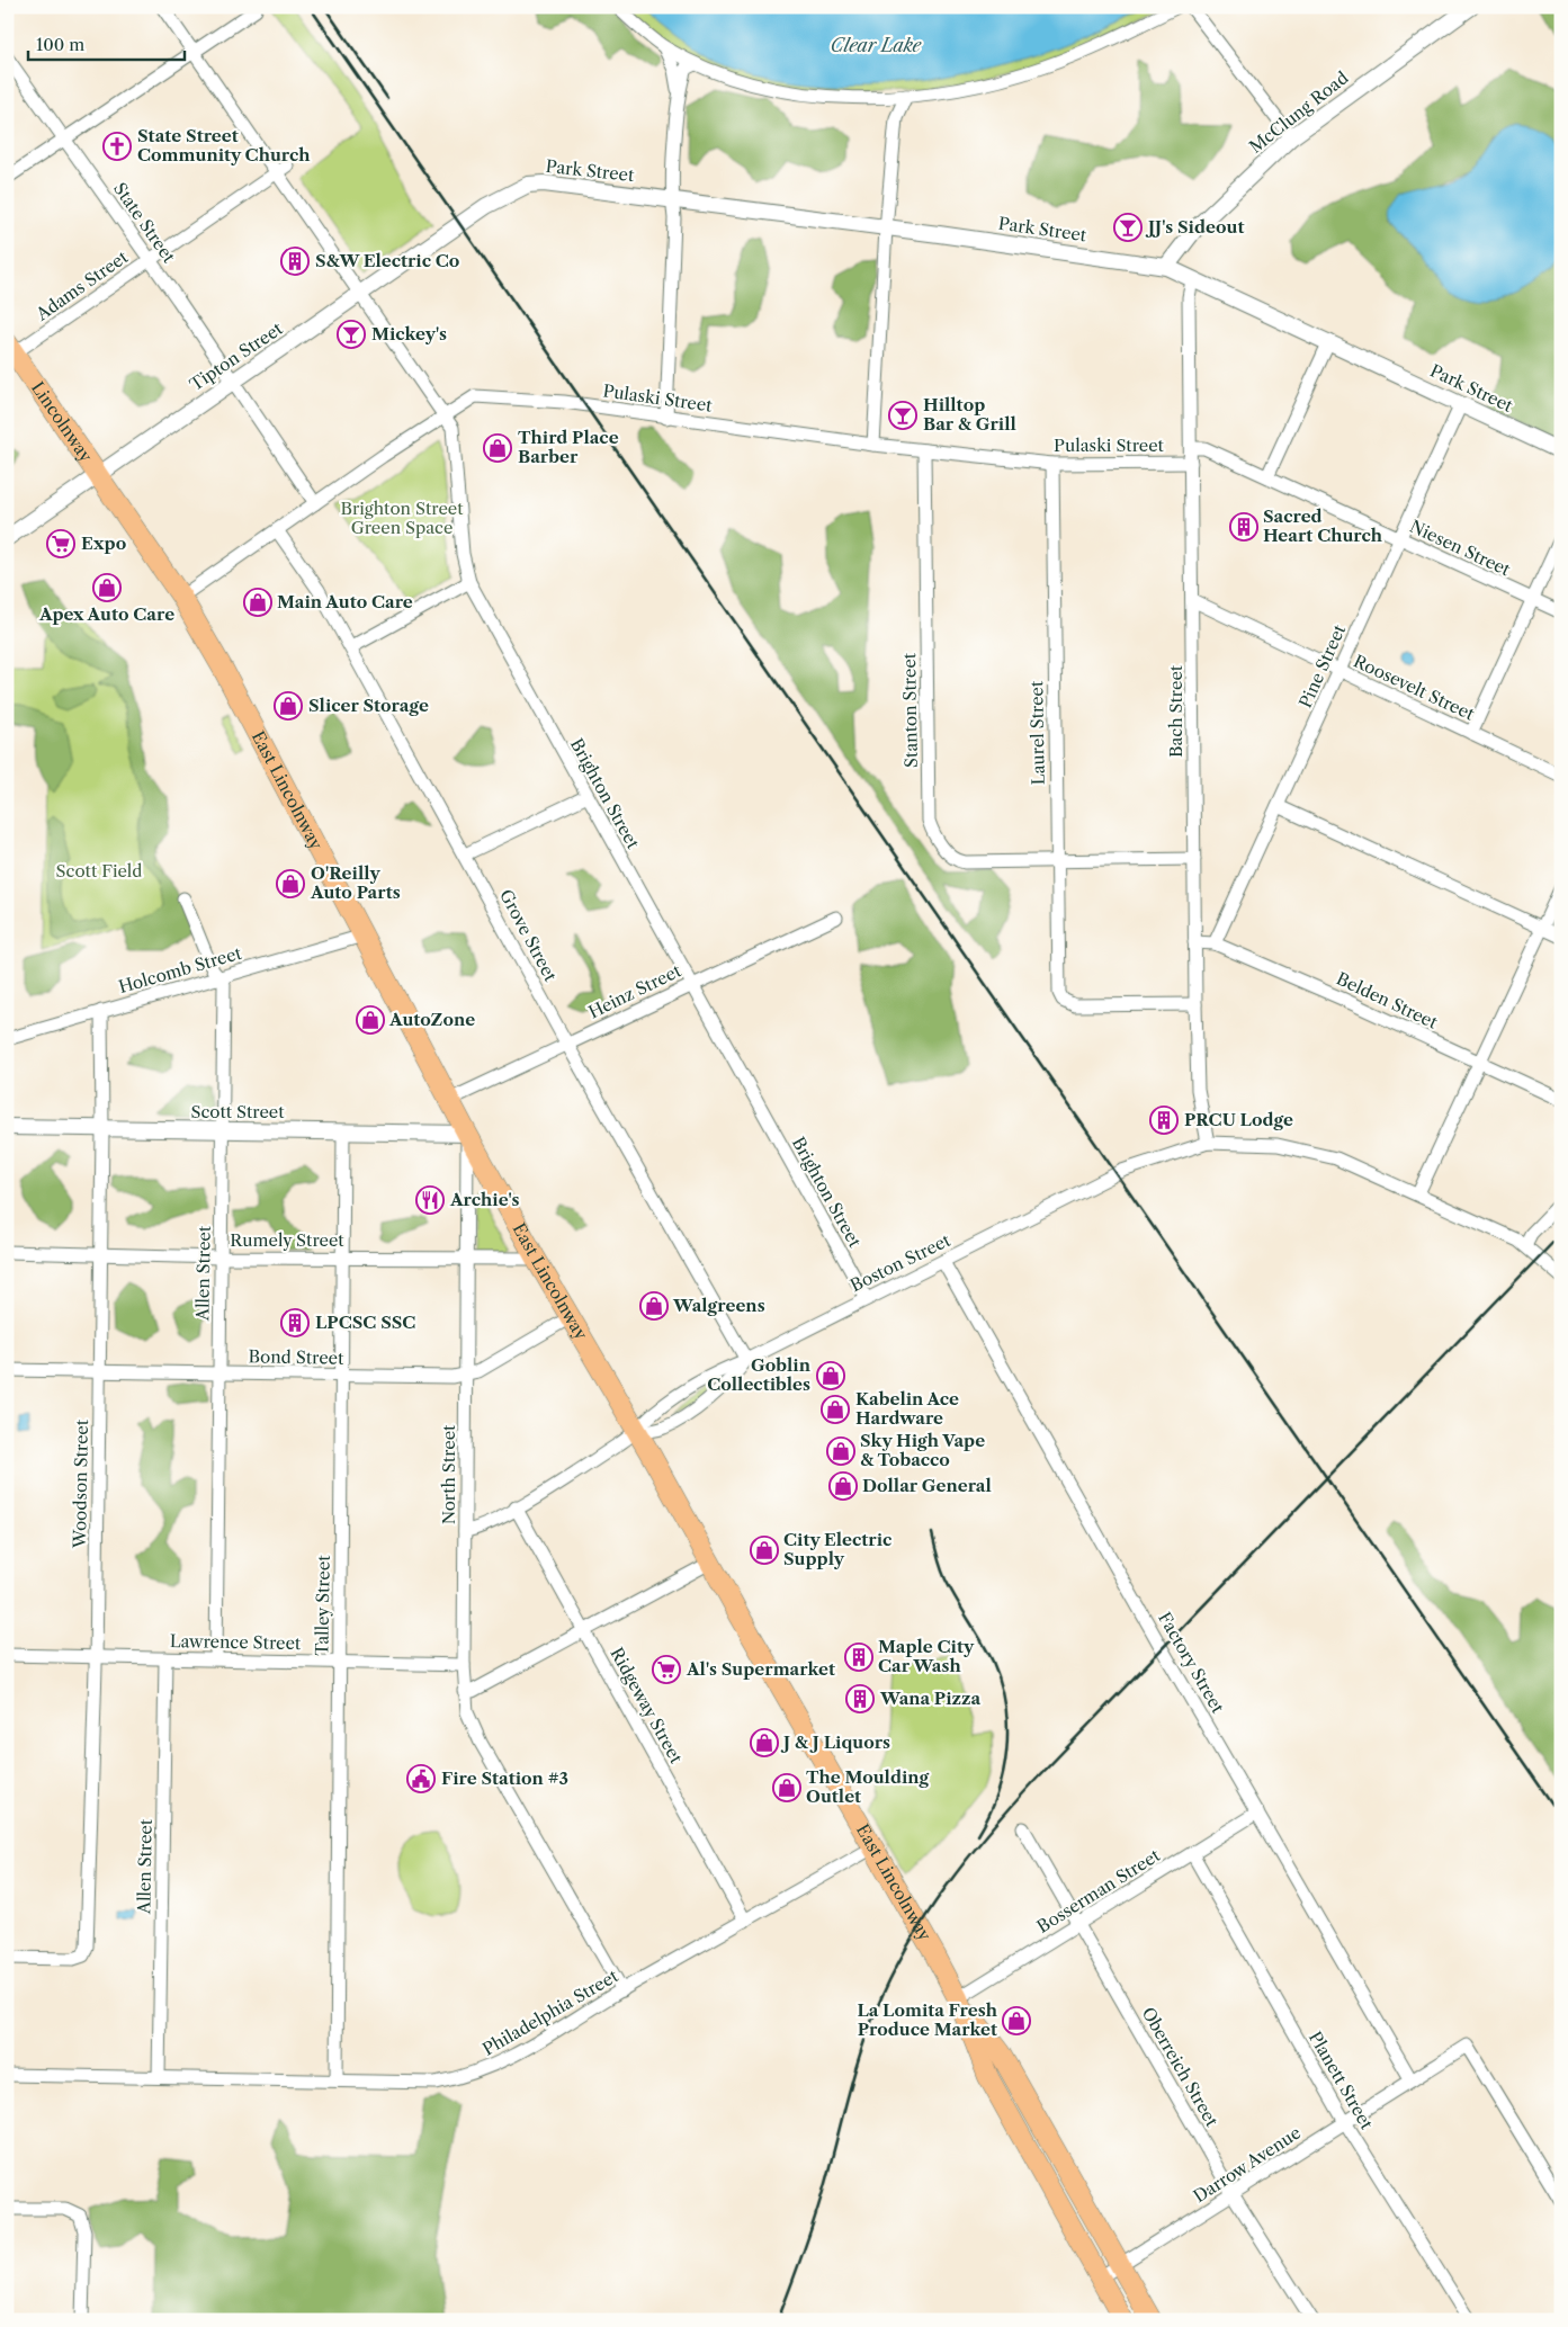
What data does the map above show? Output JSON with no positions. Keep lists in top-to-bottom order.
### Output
{
  "streets": {
    "main road": ["Lincolnway", "East Lincolnway"],
    "street": [
      "McClung Road",
      "Park Street",
      "State Street",
      "Adams Street",
      "Tipton Street",
      "Pulaski Street",
      "Niesen Street",
      "Pine Street",
      "Roosevelt Street",
      "Stanton Street",
      "Bach Street",
      "Laurel Street",
      "Brighton Street",
      "Grove Street",
      "Holcomb Street",
      "Heinz Street",
      "Belden Street",
      "Scott Street",
      "Rumely Street",
      "Boston Street",
      "Allen Street",
      "Bond Street",
      "North Street",
      "Woodson Street",
      "Talley Street",
      "Lawrence Street",
      "Factory Street",
      "Ridgeway Street",
      "Bosserman Street",
      "Philadelphia Street",
      "Oberreich Street",
      "Planett Street",
      "Darrow Avenue"
    ]
  },
  "crossings": [
    ["McClung Road", "Park Street"],
    ["Park Street", "Tipton Street"],
    ["Park Street", "Pine Street"],
    ["Park Street", "Bach Street"],
    ["State Street", "Adams Street"],
    ["State Street", "Tipton Street"],
    ["Adams Street", "Lincolnway"],
    ["Adams Street", "Brighton Street"],
    ["Tipton Street", "Lincolnway"],
    ["Tipton Street", "East Lincolnway"],
    ["Tipton Street", "Brighton Street"],
    ["Pulaski Street", "Stanton Street"],
    ["Pulaski Street", "Bach Street"],
    ["Pulaski Street", "Laurel Street"],
    ["Pulaski Street", "East Lincolnway"],
    ["Pulaski Street", "Brighton Street"],
    ["Pulaski Street", "Grove Street"],
    ["Lincolnway", "East Lincolnway"],
    ["Niesen Street", "Pine Street"],
    ["Niesen Street", "Bach Street"],
    ["Pine Street", "Roosevelt Street"],
    ["Pine Street", "Belden Street"],
    ["Roosevelt Street", "Bach Street"],
    ["Stanton Street", "Laurel Street"],
    ["Bach Street", "Laurel Street"],
    ["Bach Street", "Belden Street"],
    ["Bach Street", "Boston Street"],
    ["East Lincolnway", "Holcomb Street"],
    ["East Lincolnway", "Heinz Street"],
    ["East Lincolnway", "Scott Street"],
    ["East Lincolnway", "Boston Street"],
    ["East Lincolnway", "Bond Street"],
    ["East Lincolnway", "North Street"],
    ["East Lincolnway", "Bosserman Street"],
    ["East Lincolnway", "Philadelphia Street"],
    ["East Lincolnway", "Darrow Avenue"],
    ["Brighton Street", "Heinz Street"],
    ["Brighton Street", "Boston Street"],
    ["Grove Street", "Heinz Street"],
    ["Grove Street", "Boston Street"],
    ["Holcomb Street", "Allen Street"],
    ["Holcomb Street", "Woodson Street"],
    ["Scott Street", "Allen Street"],
    ["Scott Street", "North Street"],
    ["Scott Street", "Woodson Street"],
    ["Scott Street", "Talley Street"],
    ["Rumely Street", "Allen Street"],
    ["Rumely Street", "North Street"],
    ["Rumely Street", "Woodson Street"],
    ["Rumely Street", "Talley Street"],
    ["Boston Street", "North Street"],
    ["Boston Street", "Factory Street"],
    ["Boston Street", "Ridgeway Street"],
    ["Allen Street", "Bond Street"],
    ["Allen Street", "Lawrence Street"],
    ["Allen Street", "Philadelphia Street"],
    ["Bond Street", "North Street"],
    ["Bond Street", "Woodson Street"],
    ["Bond Street", "Talley Street"],
    ["North Street", "Lawrence Street"],
    ["North Street", "Philadelphia Street"],
    ["Woodson Street", "Lawrence Street"],
    ["Talley Street", "Lawrence Street"],
    ["Talley Street", "Philadelphia Street"],
    ["Factory Street", "Bosserman Street"],
    ["Factory Street", "Darrow Avenue"],
    ["Ridgeway Street", "Philadelphia Street"],
    ["Bosserman Street", "Oberreich Street"],
    ["Bosserman Street", "Planett Street"],
    ["Oberreich Street", "Darrow Avenue"],
    ["Planett Street", "Darrow Avenue"]
  ],
  "water": ["Clear Lake"],
  "parks": ["Brighton Street Green Space", "Scott Field"],
  "places": {
    "church": ["State Street Community Church"],
    "bar": ["JJ's Sideout", "Mickey's", "Hilltop Bar & Grill"],
    "building": [
      "S&W Electric Co",
      "Sacred Heart Church",
      "PRCU Lodge",
      "LPCSC SSC",
      "Maple City Car Wash",
      "Wana Pizza"
    ],
    "shop": [
      "Third Place Barber",
      "Apex Auto Care",
      "Main Auto Care",
      "Slicer Storage",
      "O'Reilly Auto Parts",
      "AutoZone",
      "Walgreens",
      "Goblin Collectibles",
      "Kabelin Ace Hardware",
      "Sky High Vape & Tobacco",
      "Dollar General",
      "City Electric Supply",
      "J & J Liquors",
      "The Moulding Outlet",
      "La Lomita Fresh Produce Market"
    ],
    "supermarket": ["Expo", "Al's Supermarket"],
    "restaurant": ["Archie's"],
    "public building": ["Fire Station #3"]
  },
  "scale_bar": "100 m"
}
